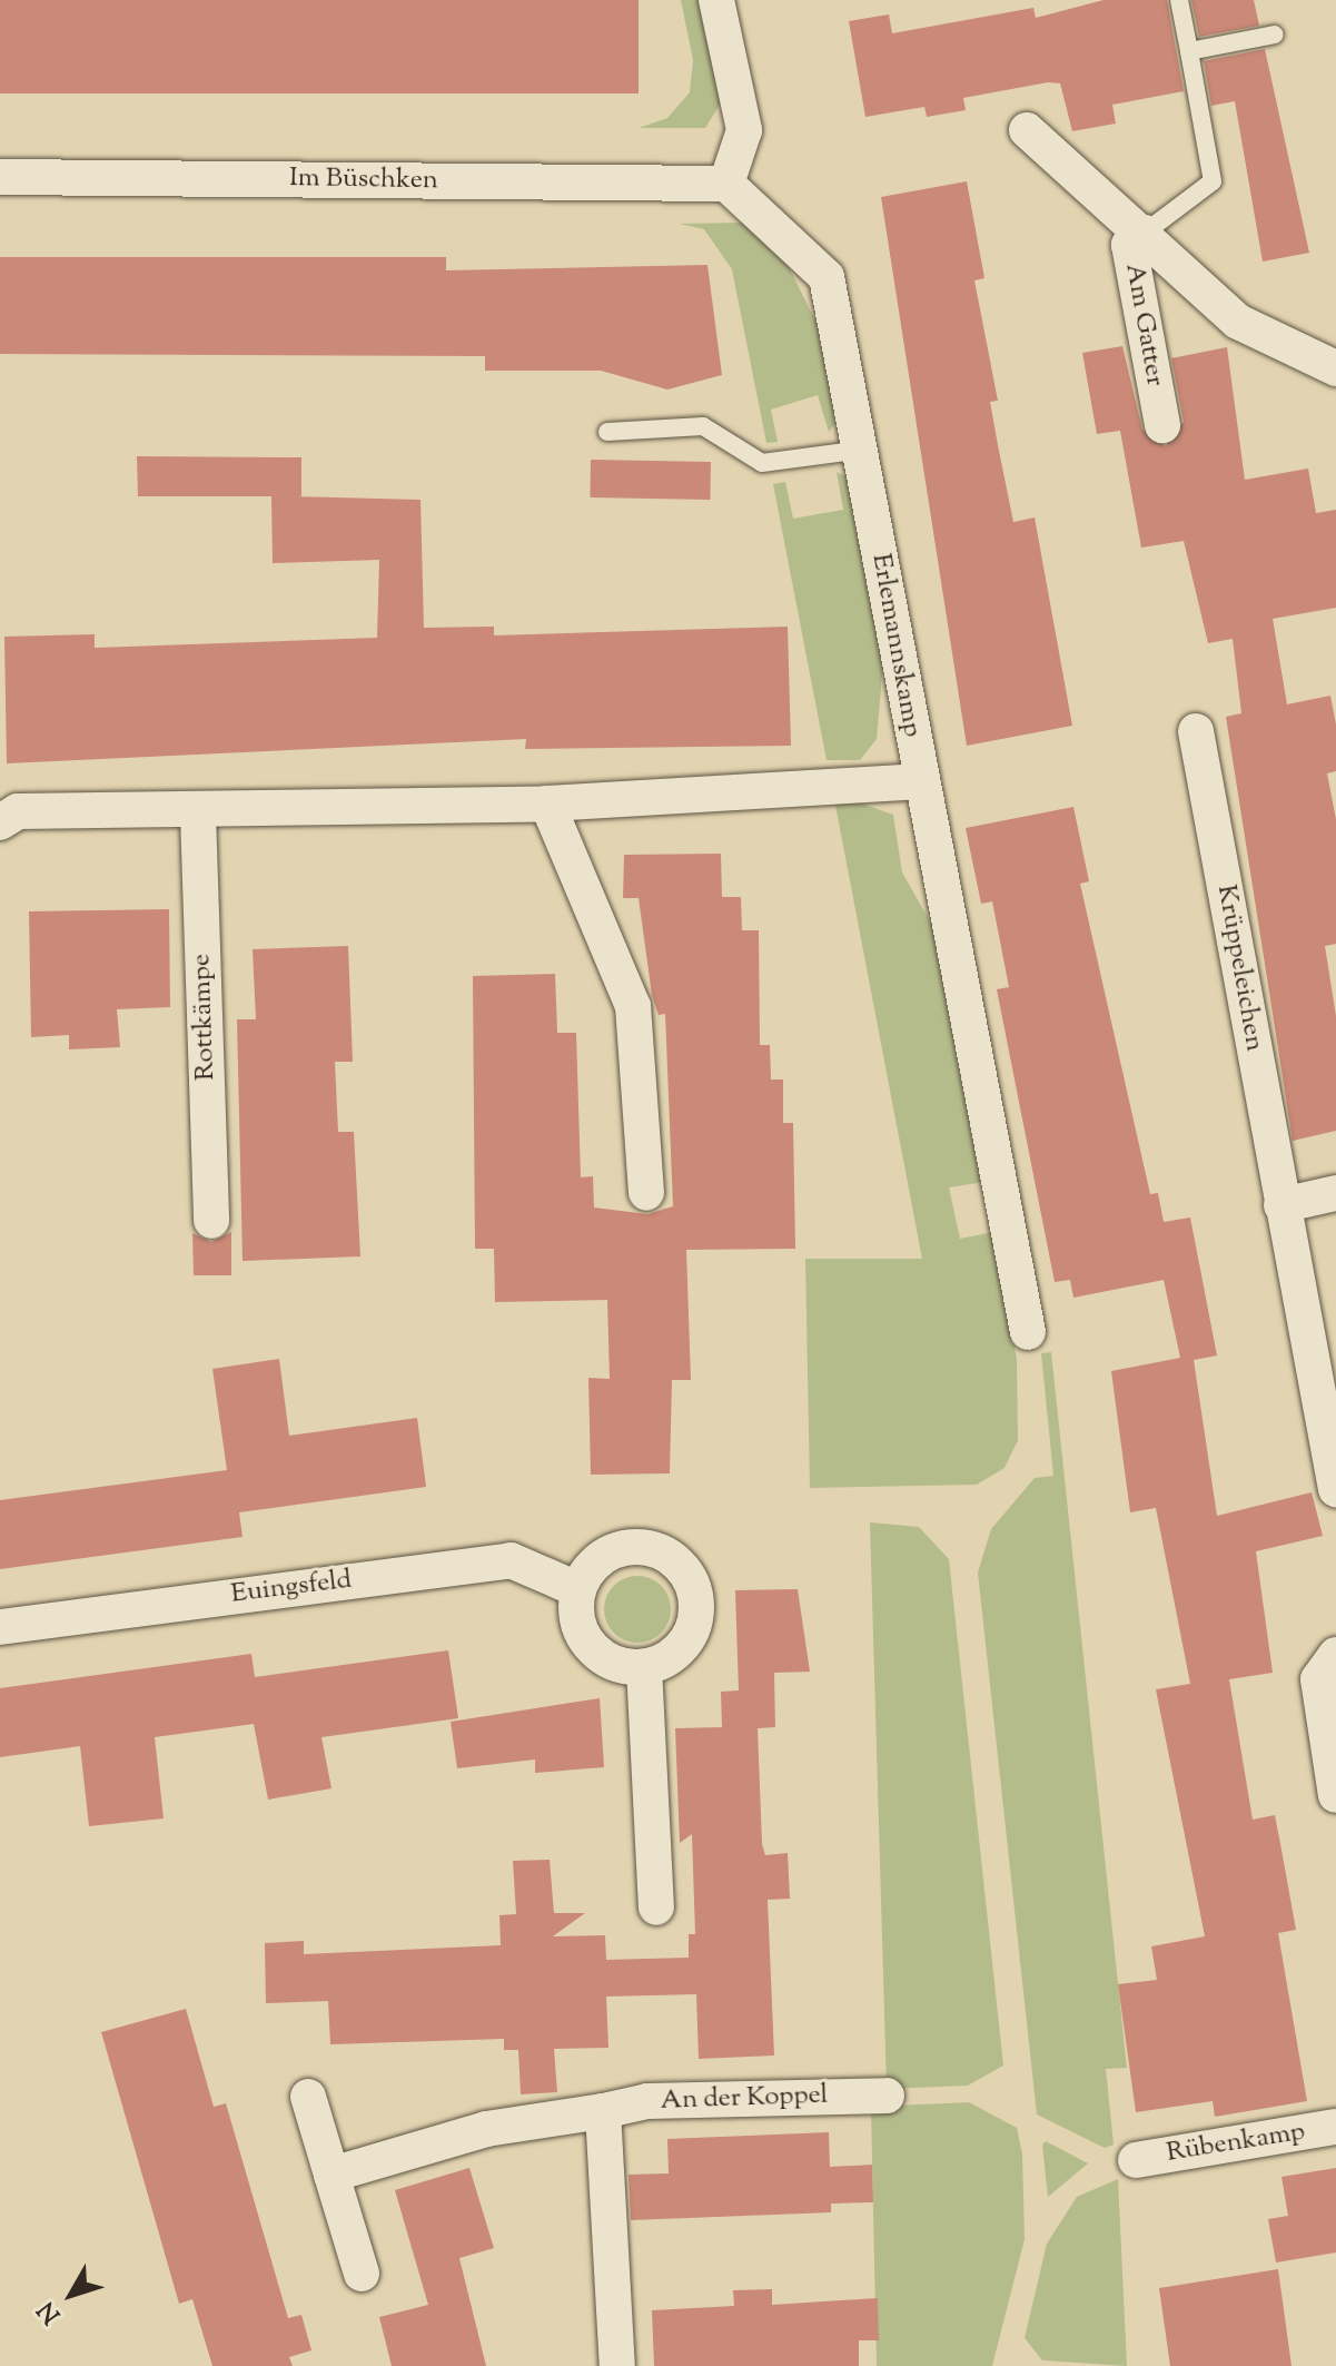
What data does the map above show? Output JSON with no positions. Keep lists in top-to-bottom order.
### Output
{
  "streets": {
    "street": [
      "Im Büschken",
      "Am Gatter",
      "Erlemannskamp",
      "Krüppeleichen",
      "Rottkämpe",
      "Euingsfeld",
      "An der Koppel",
      "Rübenkamp"
    ]
  },
  "crossings": [
    ["Im Büschken", "Erlemannskamp"]
  ],
  "north": "bottom left"
}
